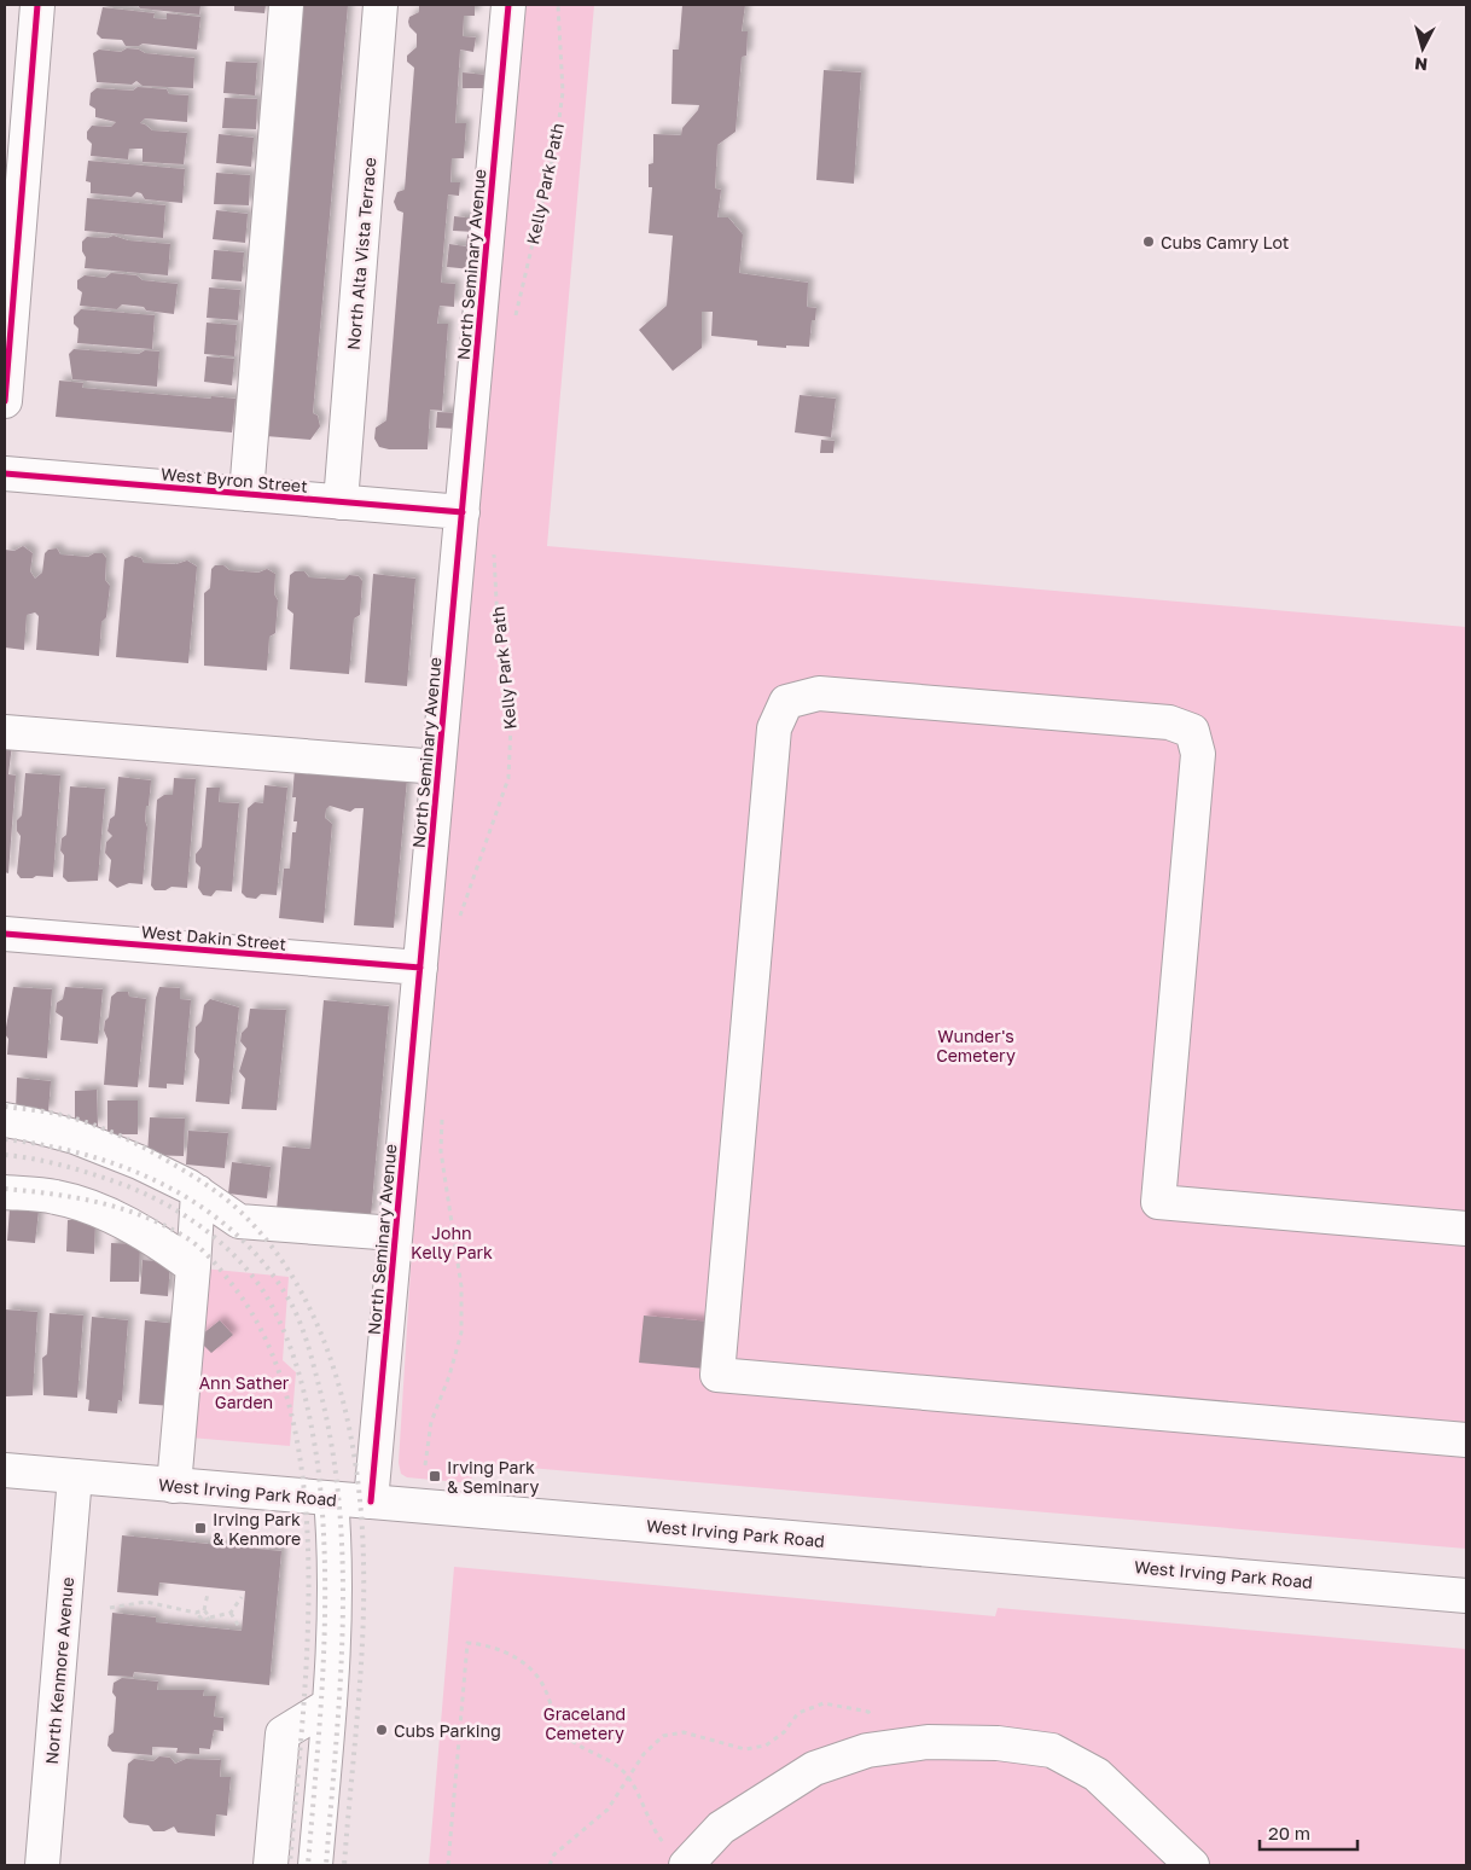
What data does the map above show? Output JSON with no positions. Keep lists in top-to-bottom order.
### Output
{
  "streets": {
    "street": [
      "North Alta Vista Terrace",
      "North Seminary Avenue",
      "West Byron Street",
      "West Dakin Street",
      "West Irving Park Road",
      "North Kenmore Avenue"
    ],
    "path": ["Kelly Park Path"]
  },
  "crossings": [
    ["North Alta Vista Terrace", "West Byron Street"],
    ["North Seminary Avenue", "West Byron Street"],
    ["North Seminary Avenue", "West Dakin Street"],
    ["North Seminary Avenue", "West Irving Park Road"],
    ["West Irving Park Road", "North Kenmore Avenue"]
  ],
  "parks": [
    "Wunder's Cemetery",
    "John Kelly Park",
    "Ann Sather Garden",
    "Graceland Cemetery"
  ],
  "places": {
    "other": ["Cubs Camry Lot", "Cubs Parking"],
    "transit": ["Irving Park & Seminary", "Irving Park & Kenmore"]
  },
  "scale_bar": "20 m",
  "north": "bottom"
}
